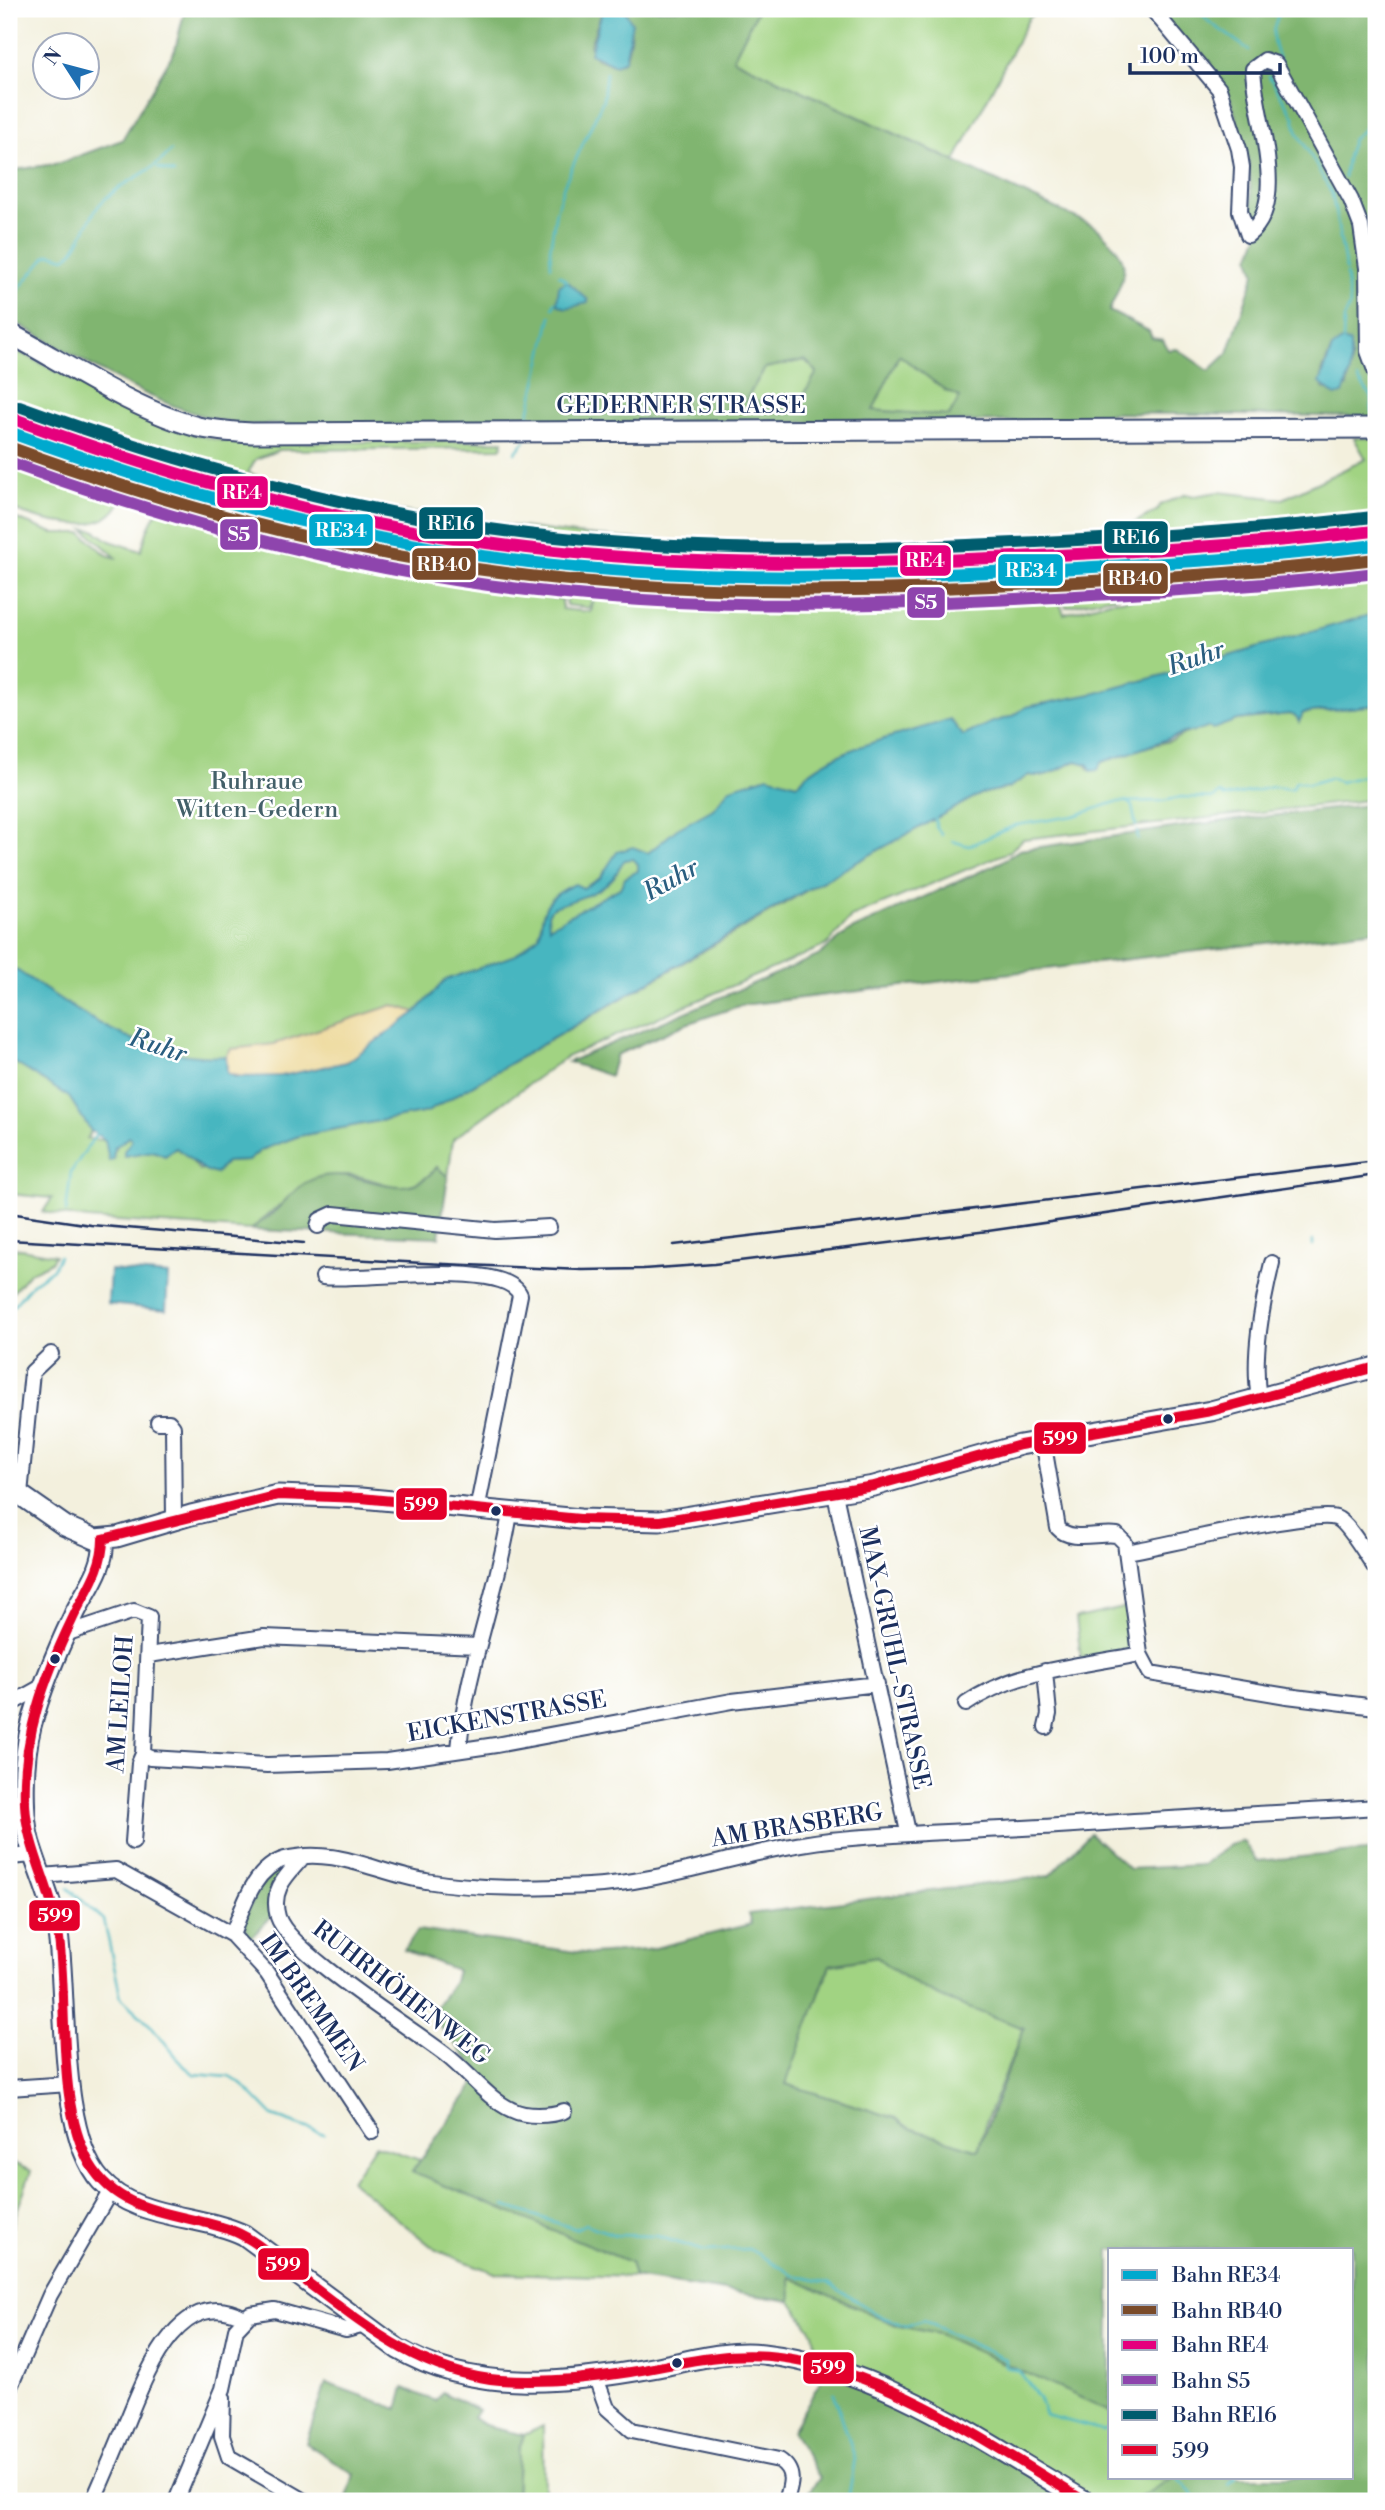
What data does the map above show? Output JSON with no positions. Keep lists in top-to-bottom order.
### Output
{
  "streets": {
    "main road": ["GEDERNER STRASSE"],
    "street": [
      "MAX-GRUHL-STRASSE",
      "AM LEILOH",
      "EICKENSTRASSE",
      "AM BRASBERG",
      "RUHRHÖHENWEG",
      "IM BREMMEN"
    ]
  },
  "crossings": [
    ["MAX-GRUHL-STRASSE", "EICKENSTRASSE"],
    ["MAX-GRUHL-STRASSE", "AM BRASBERG"],
    ["AM LEILOH", "EICKENSTRASSE"],
    ["AM BRASBERG", "RUHRHÖHENWEG"],
    ["AM BRASBERG", "IM BREMMEN"]
  ],
  "water": ["Ruhr"],
  "parks": ["Ruhraue Witten-Gedern"],
  "lines": [
    "rail line RE16",
    "rail line RE4",
    "rail line RE34",
    "rail line RB40",
    "rail line S5",
    "transit line 599"
  ],
  "legend": [
    "Bahn RE34",
    "Bahn RB40",
    "Bahn RE4",
    "Bahn S5",
    "Bahn RE16",
    "599"
  ],
  "scale_bar": "100 m",
  "north": "top left"
}
